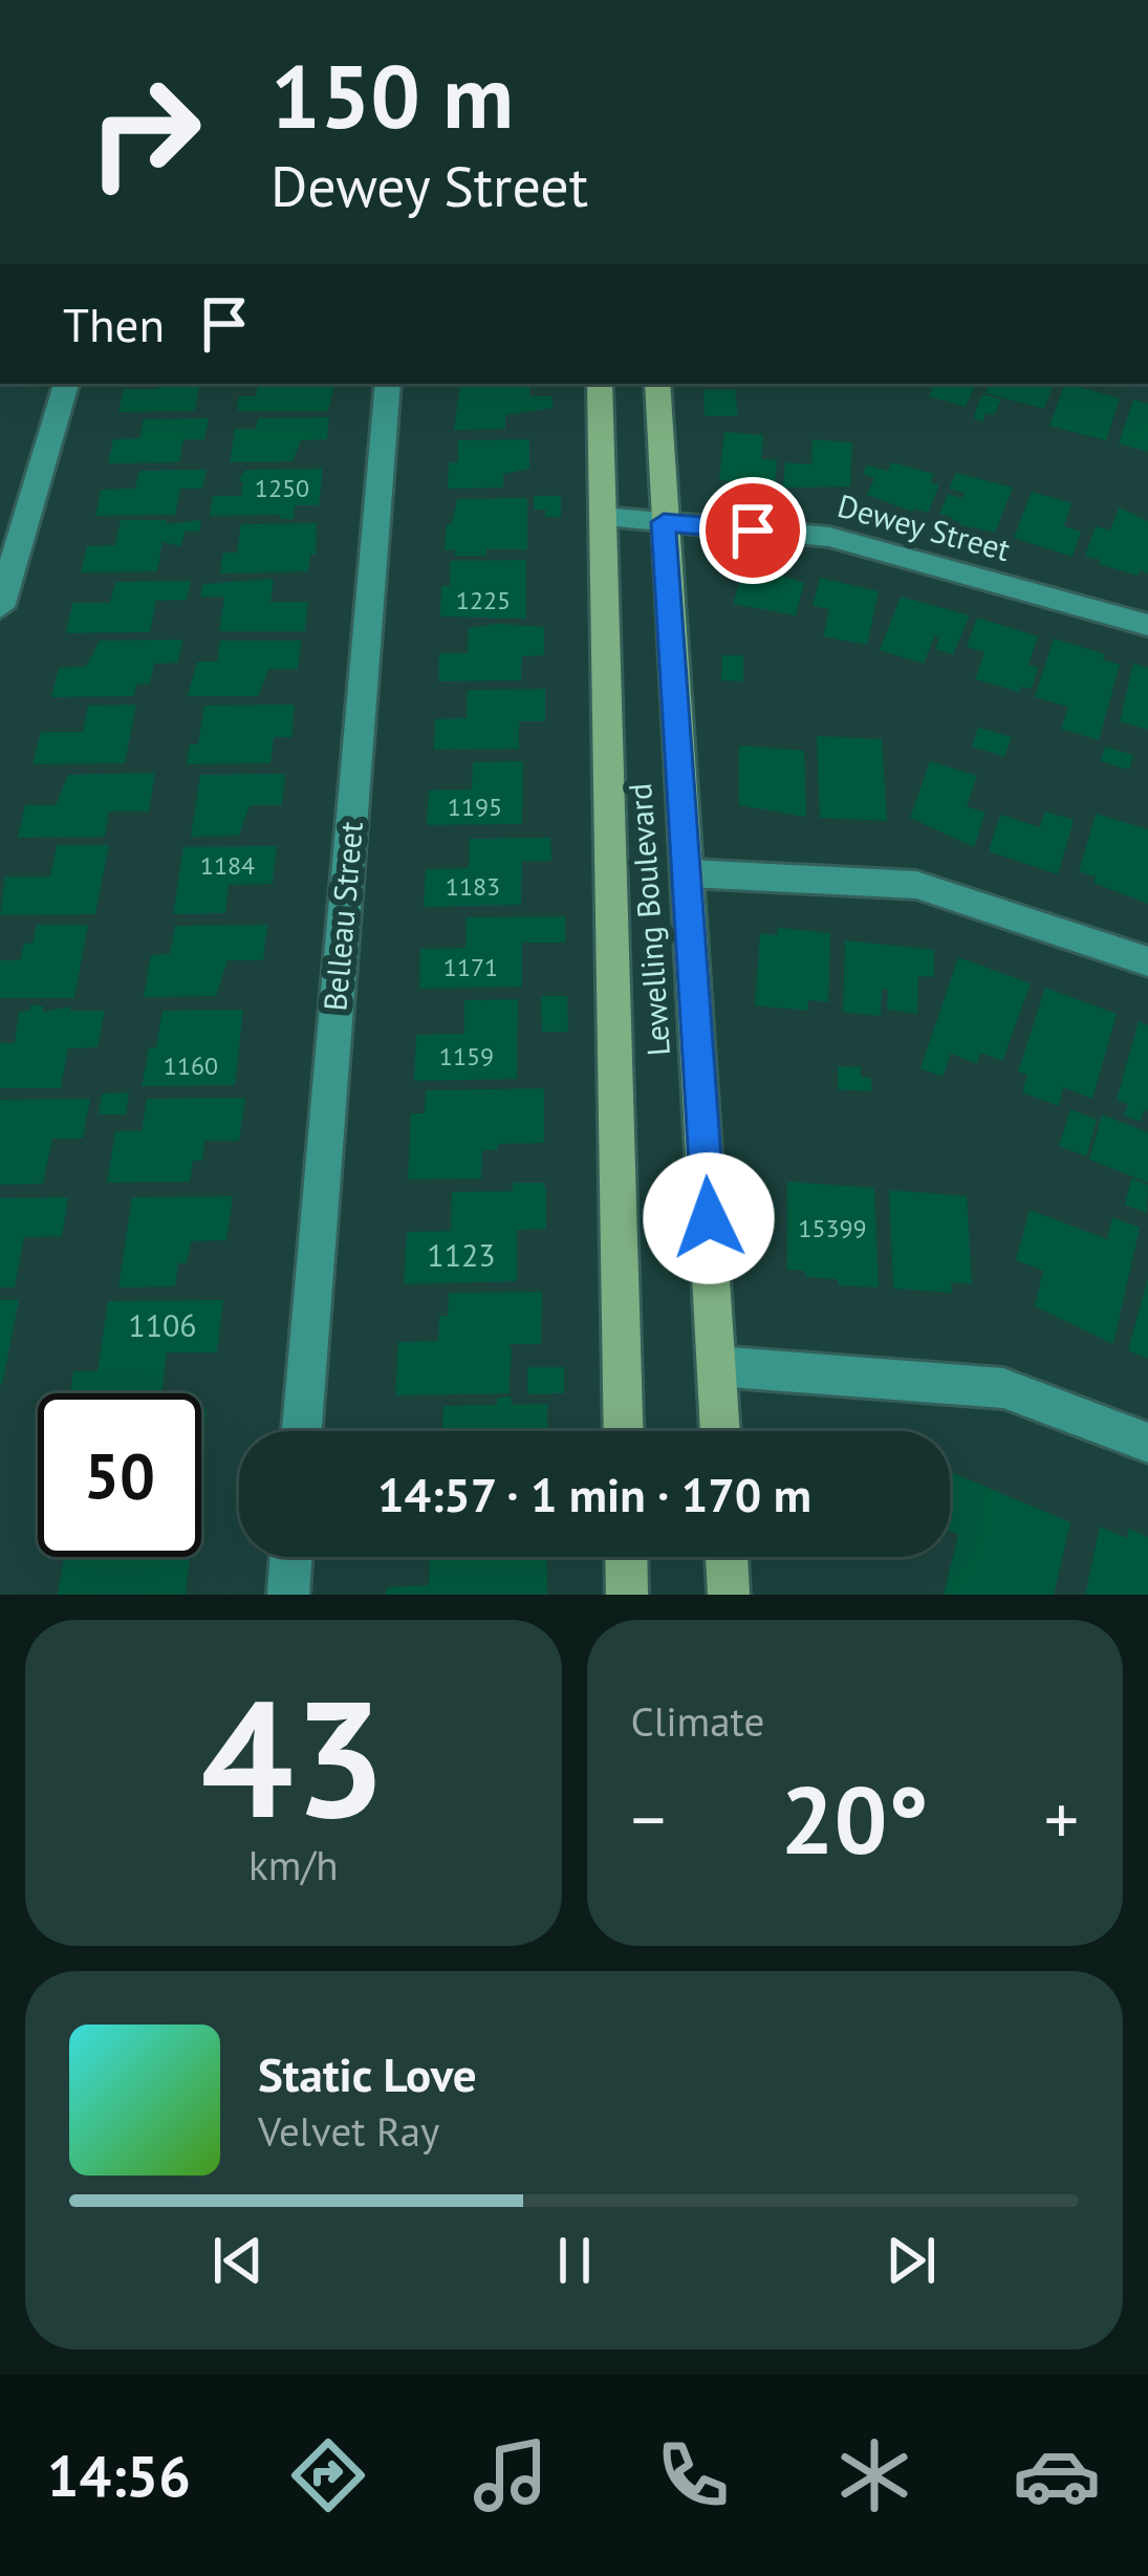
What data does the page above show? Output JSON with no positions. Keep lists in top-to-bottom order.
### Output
{
  "streets": {
    "main road": ["Lewelling Boulevard"],
    "street": ["Dewey Street", "Belleau Street"]
  },
  "crossings": [
    ["Dewey Street", "Lewelling Boulevard"]
  ],
  "house_numbers": [
    "1250",
    "1225",
    "1195",
    "1184",
    "1183",
    "1171",
    "1159",
    "1160",
    "15399",
    "1123",
    "1106"
  ],
  "page": {
    "turn": ["150 m", "Dewey Street"],
    "then": "Then",
    "limit": "50",
    "trip": "14:57 · 1 min · 170 m",
    "tile": [
      ["43", "km/h"],
      "Climate"
    ],
    "heat": ["−", "20°", "+"],
    "song": ["Static Love", "Velvet Ray"],
    "tabs": "14:56"
  }
}
